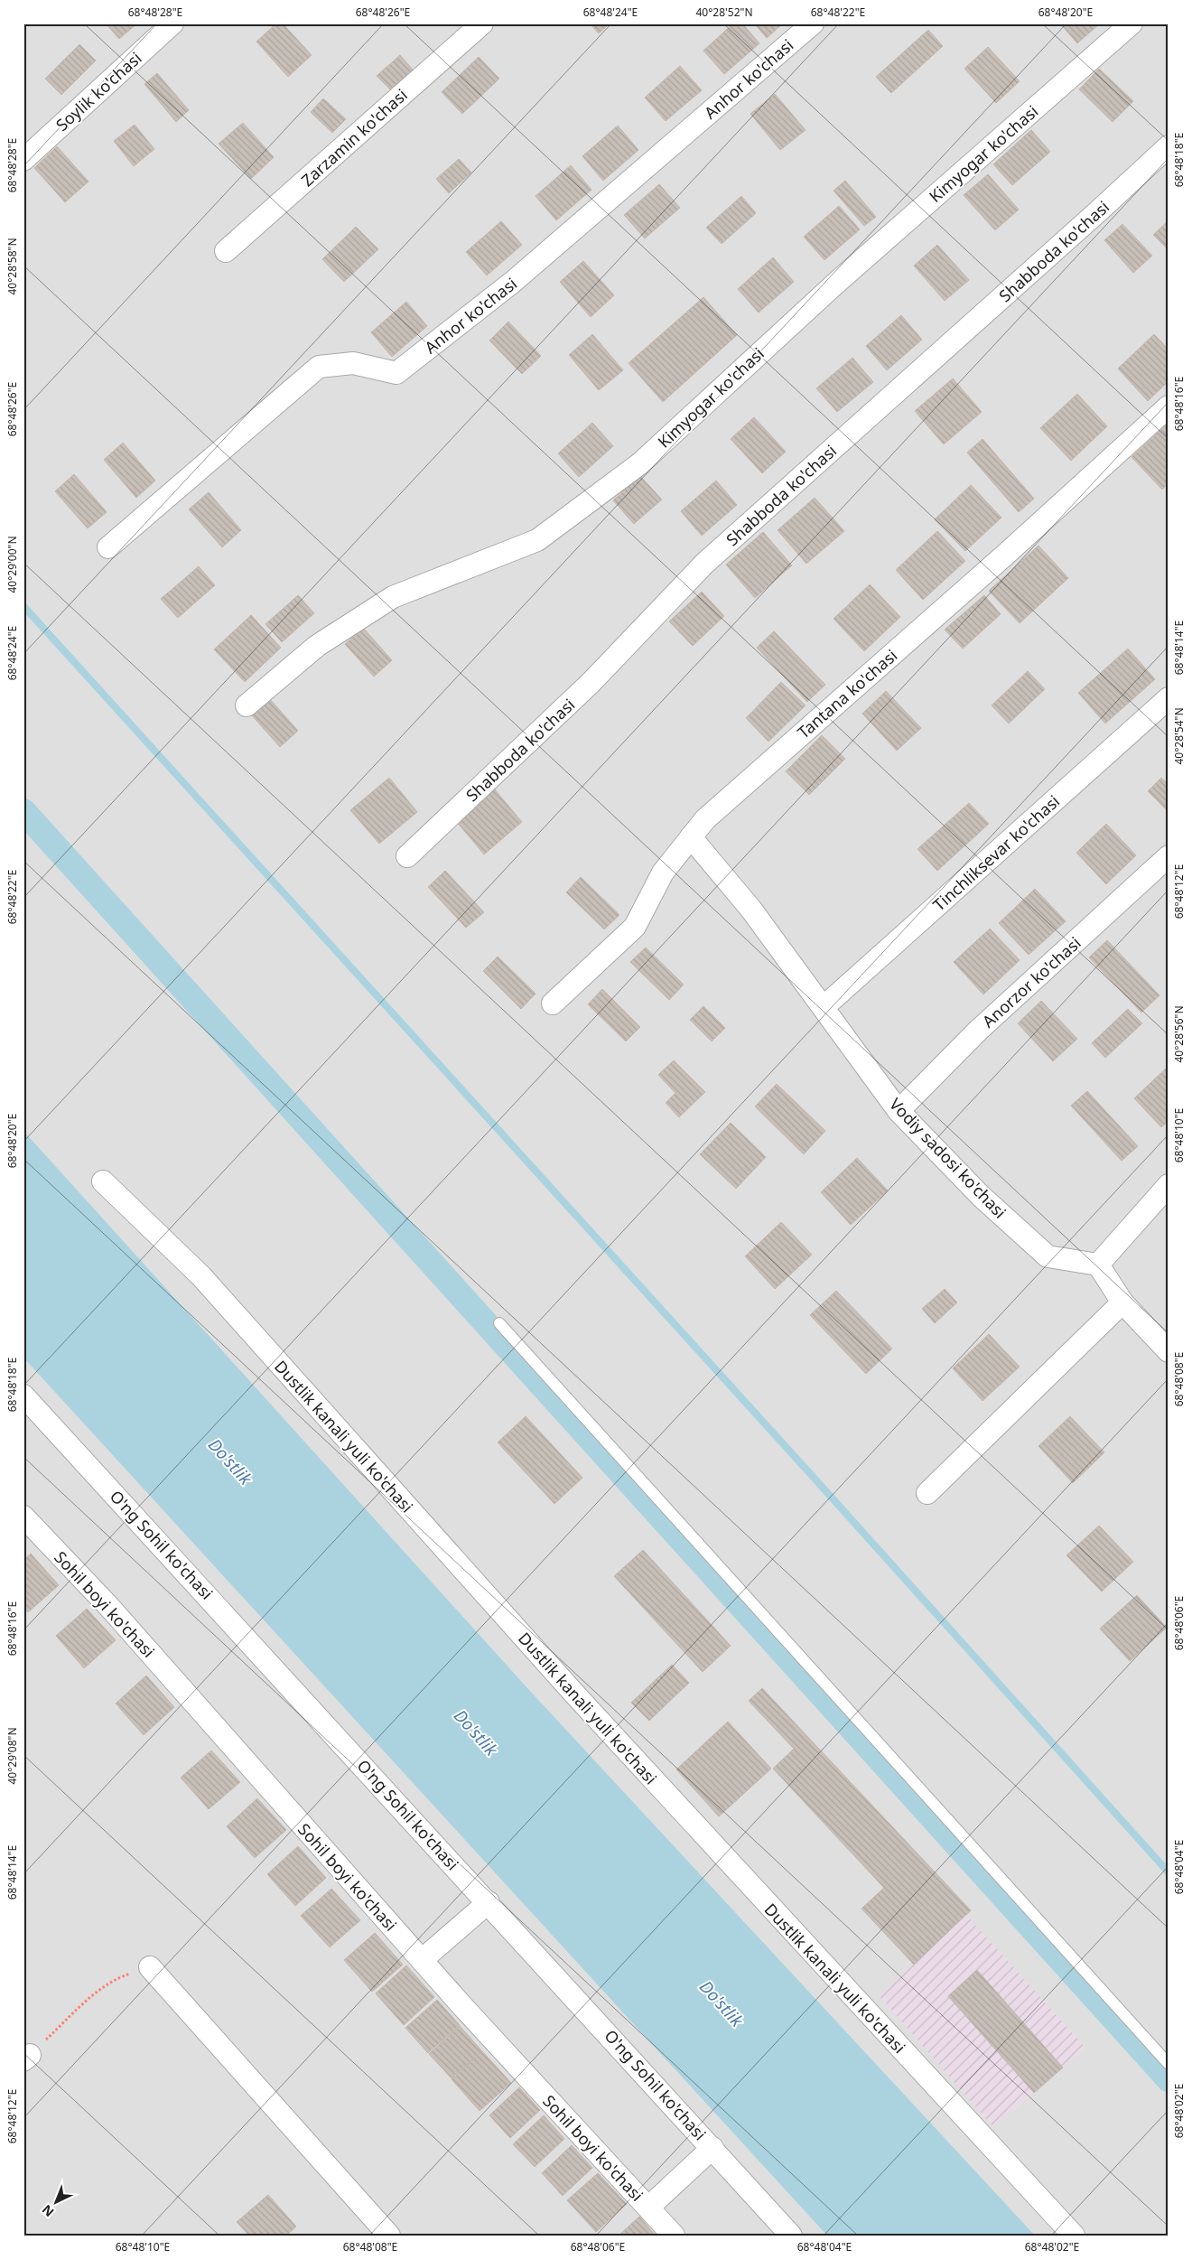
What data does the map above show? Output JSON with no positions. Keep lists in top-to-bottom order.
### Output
{
  "streets": {
    "street": [
      "Anhor ko'chasi",
      "Soylik ko'chasi",
      "Zarzamin ko'chasi",
      "Kimyogar ko'chasi",
      "Shabboda ko'chasi",
      "Tantana ko'chasi",
      "Tinchliksevar ko'chasi",
      "Anorzor ko'chasi",
      "Vodiy sadosi ko'chasi",
      "Dustlik kanali yuli ko'chasi",
      "O'ng Sohil ko'chasi",
      "Sohil boyi ko'chasi"
    ]
  },
  "crossings": [
    ["Tantana ko'chasi", "Vodiy sadosi ko'chasi"],
    ["Tinchliksevar ko'chasi", "Vodiy sadosi ko'chasi"],
    ["Anorzor ko'chasi", "Vodiy sadosi ko'chasi"]
  ],
  "water": ["Do'stlik"],
  "north": "bottom left",
  "coordinates": [
    "68°48'28\"E",
    "68°48'26\"E",
    "68°48'24\"E",
    "40°28'52\"N",
    "68°48'22\"E",
    "68°48'20\"E",
    "68°48'18\"E",
    "40°28'58\"N",
    "68°48'16\"E",
    "40°29'00\"N",
    "68°48'14\"E",
    "40°28'54\"N",
    "68°48'12\"E",
    "40°28'56\"N",
    "68°48'10\"E",
    "68°48'08\"E",
    "68°48'06\"E",
    "40°29'08\"N",
    "68°48'04\"E",
    "68°48'02\"E"
  ]
}
